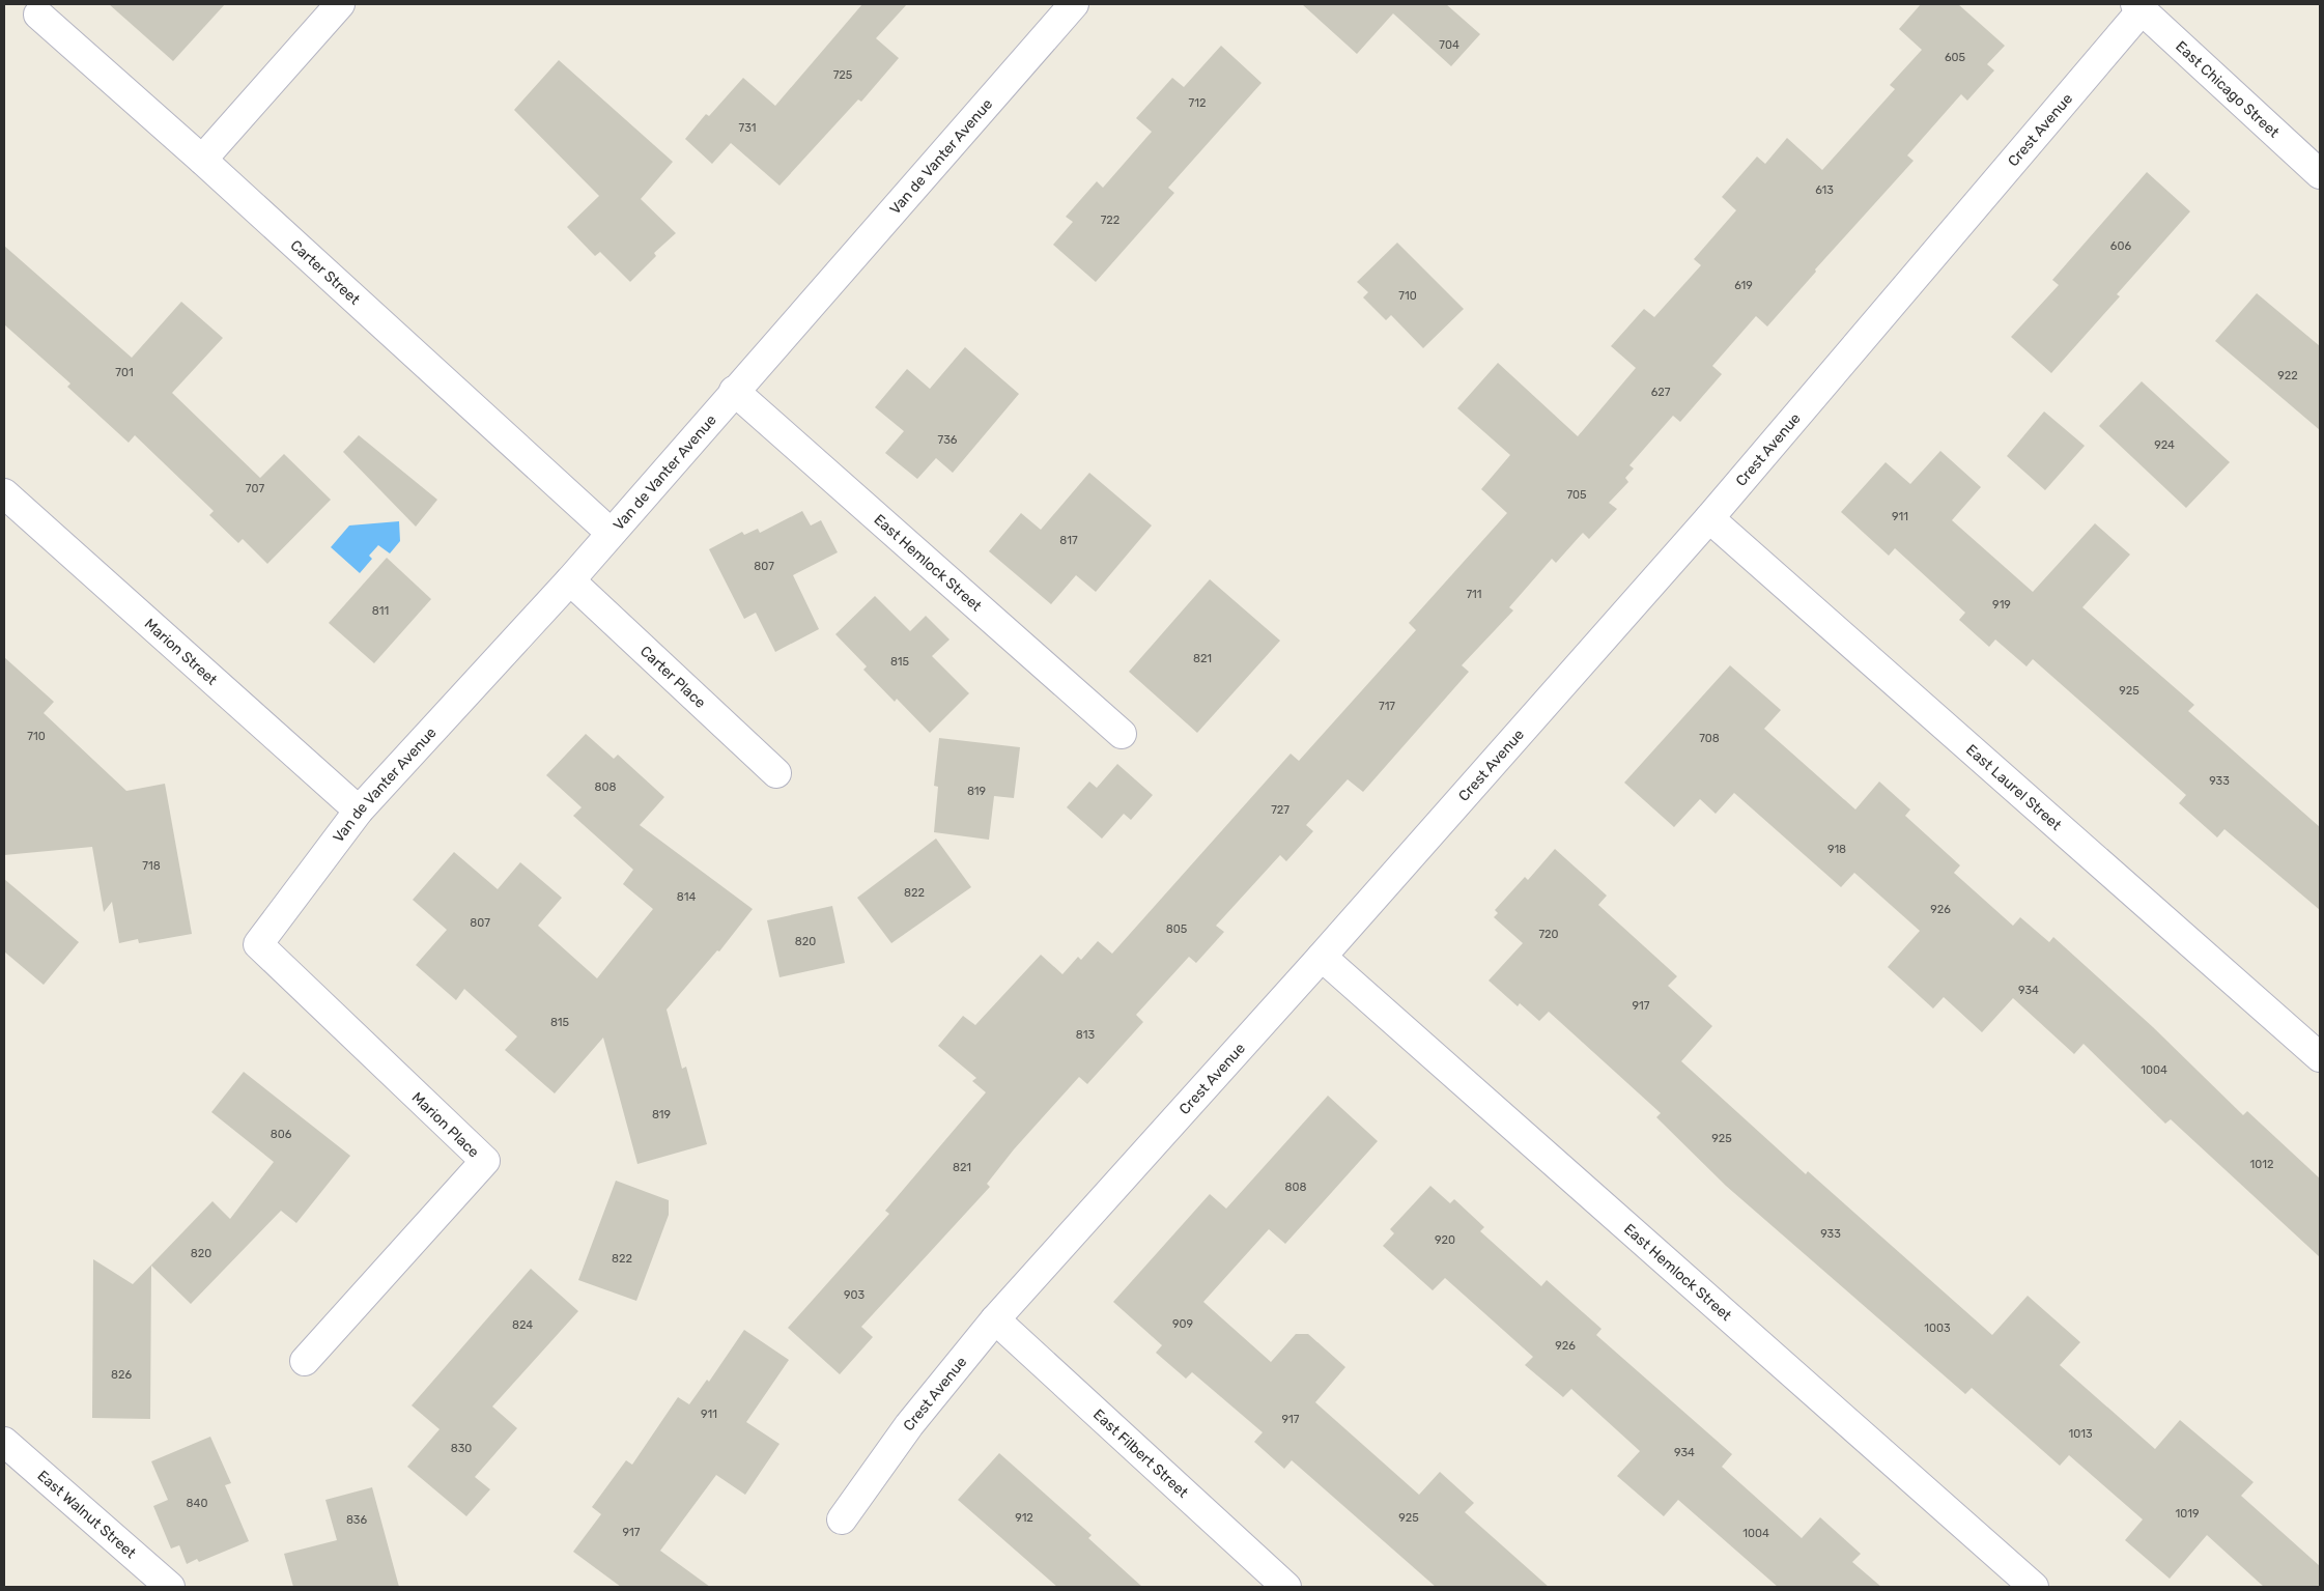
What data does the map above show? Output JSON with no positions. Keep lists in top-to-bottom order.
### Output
{
  "streets": {
    "street": [
      "East Chicago Street",
      "Crest Avenue",
      "Van de Vanter Avenue",
      "Carter Street",
      "East Hemlock Street",
      "Marion Street",
      "Carter Place",
      "East Laurel Street",
      "Marion Place",
      "East Filbert Street",
      "East Walnut Street"
    ]
  },
  "crossings": [
    ["East Chicago Street", "Crest Avenue"],
    ["Crest Avenue", "East Hemlock Street"],
    ["Crest Avenue", "East Laurel Street"],
    ["Crest Avenue", "East Filbert Street"],
    ["Van de Vanter Avenue", "Carter Street"],
    ["Van de Vanter Avenue", "East Hemlock Street"],
    ["Van de Vanter Avenue", "Marion Street"],
    ["Van de Vanter Avenue", "Carter Place"],
    ["Van de Vanter Avenue", "Marion Place"]
  ],
  "house_numbers": [
    "704",
    "605",
    "725",
    "712",
    "731",
    "613",
    "722",
    "606",
    "619",
    "710",
    "701",
    "922",
    "627",
    "736",
    "924",
    "707",
    "705",
    "911",
    "817",
    "807",
    "711",
    "919",
    "811",
    "821",
    "815",
    "925",
    "717",
    "710",
    "708",
    "933",
    "808",
    "819",
    "727",
    "918",
    "718",
    "822",
    "814",
    "926",
    "807",
    "805",
    "720",
    "820",
    "934",
    "917",
    "815",
    "813",
    "1004",
    "819",
    "806",
    "925",
    "1012",
    "821",
    "808",
    "933",
    "920",
    "820",
    "822",
    "903",
    "909",
    "824",
    "1003",
    "926",
    "826",
    "911",
    "917",
    "1013",
    "830",
    "934",
    "840",
    "1019",
    "912",
    "925",
    "836",
    "917",
    "1004"
  ]
}
